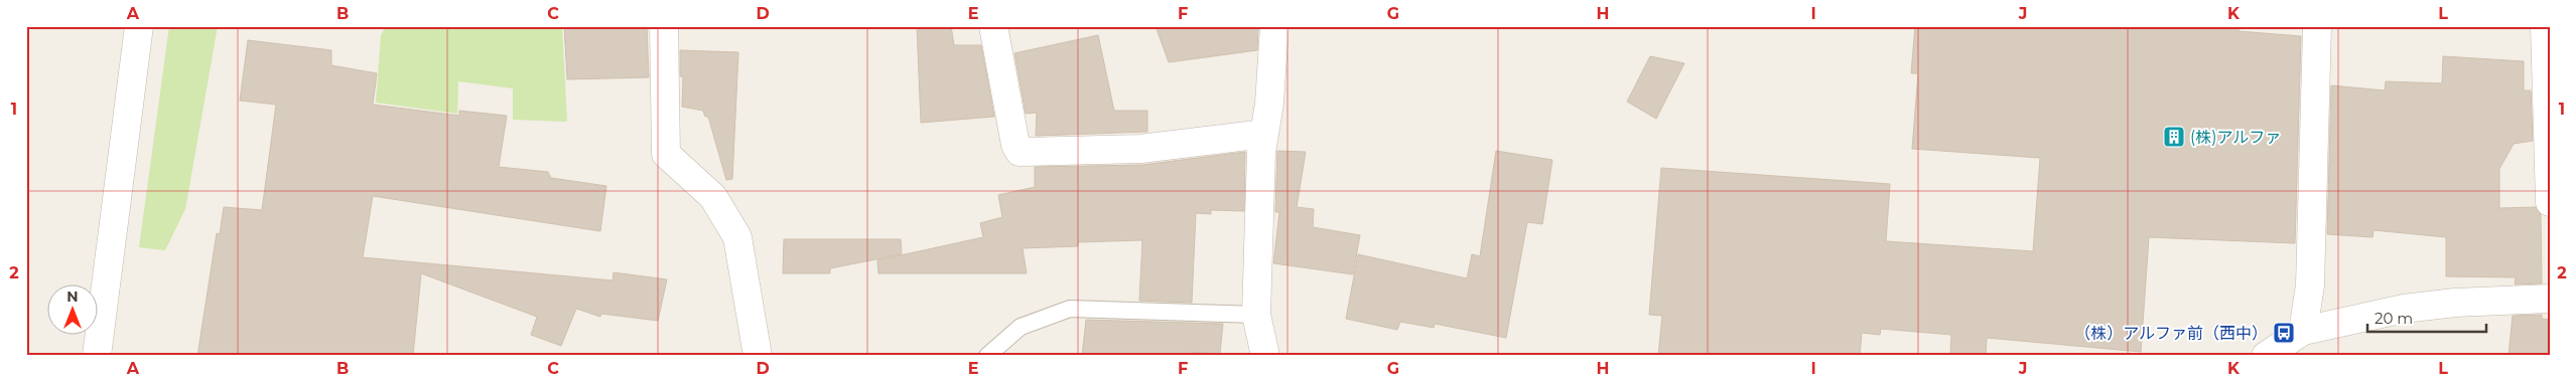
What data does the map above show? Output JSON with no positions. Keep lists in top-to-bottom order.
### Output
{
  "places": {
    "building": ["(株)アルファ"],
    "bus stop": ["（株）アルファ前（西中）"]
  },
  "scale_bar": "20 m",
  "north": "top",
  "grid": {
    "columns": [
      "A",
      "B",
      "C",
      "D",
      "E",
      "F",
      "G",
      "H",
      "I",
      "J",
      "K",
      "L"
    ],
    "rows": ["1", "2"]
  }
}
